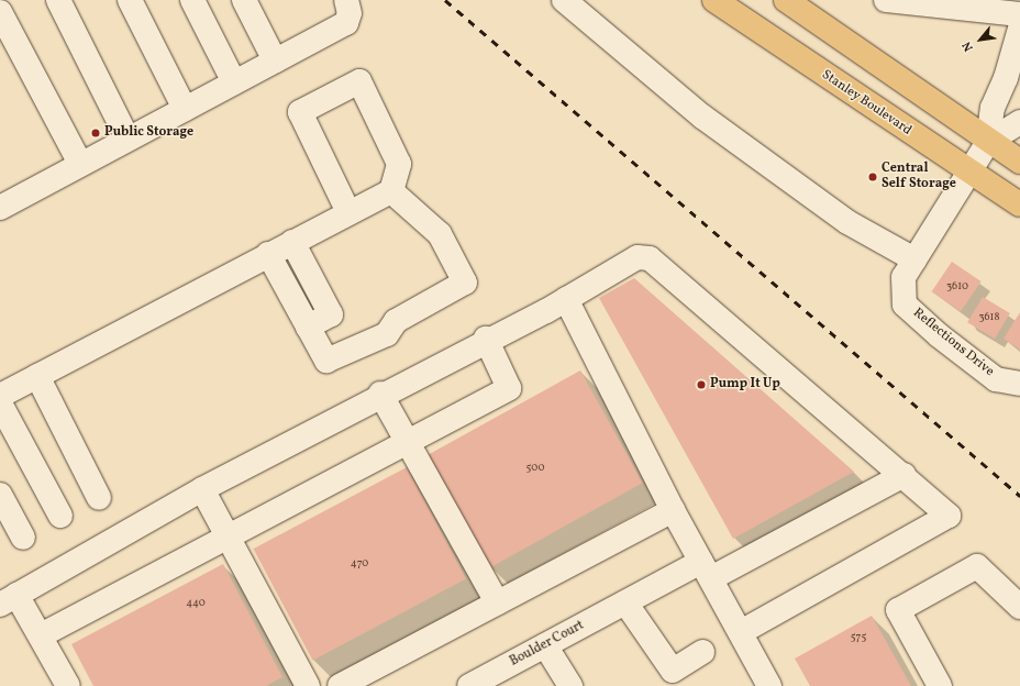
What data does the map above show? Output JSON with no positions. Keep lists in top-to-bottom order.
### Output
{
  "streets": {
    "main road": ["Stanley Boulevard"],
    "street": ["Reflections Drive", "Boulder Court"]
  },
  "crossings": [
    ["Stanley Boulevard", "Reflections Drive"]
  ],
  "places": ["Public Storage", "Central Self Storage", "Pump It Up"],
  "house_numbers": [
    "3610",
    "3618",
    "500",
    "470",
    "440",
    "575"
  ],
  "north": "bottom left"
}
